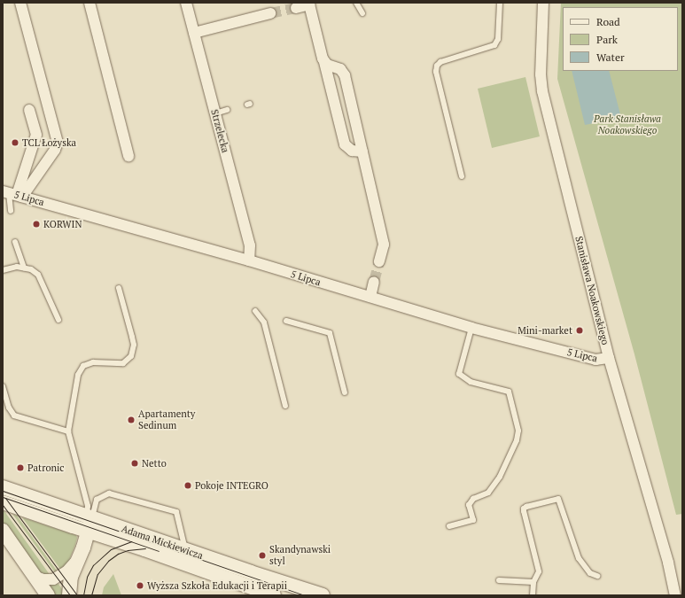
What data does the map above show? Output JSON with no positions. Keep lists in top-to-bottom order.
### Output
{
  "streets": {
    "street": [
      "Strzelecka",
      "5 Lipca",
      "Stanisława Noakowskiego",
      "Adama Mickiewicza"
    ]
  },
  "crossings": [
    ["Strzelecka", "5 Lipca"],
    ["5 Lipca", "Stanisława Noakowskiego"]
  ],
  "parks": ["Park Stanisława Noakowskiego"],
  "places": [
    "TCL Łożyska",
    "KORWIN",
    "Mini-market",
    "Apartamenty Sedinum",
    "Netto",
    "Patronic",
    "Pokoje INTEGRO",
    "Skandynawski styl",
    "Wyższa Szkoła Edukacji i Terapii"
  ],
  "legend": ["Road", "Park", "Water"]
}
